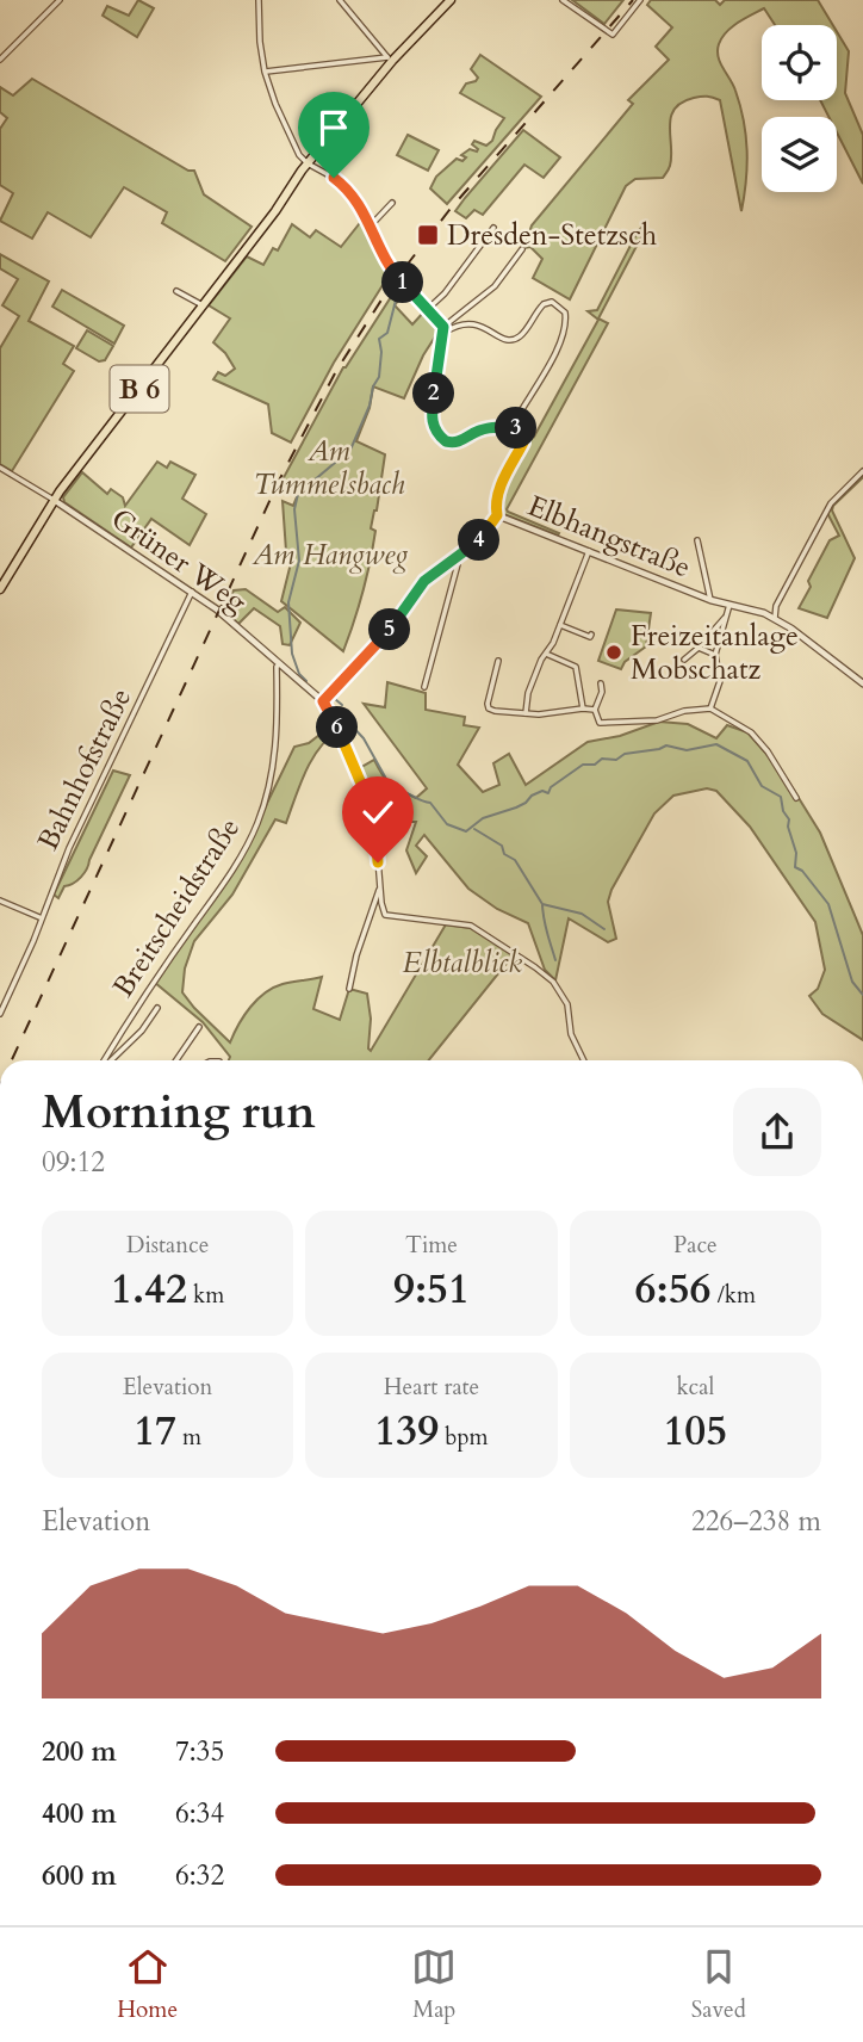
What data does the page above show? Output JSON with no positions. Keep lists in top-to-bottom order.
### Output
{
  "streets": {
    "main road": ["B 6"],
    "street": [
      "Elbhangstraße",
      "Grüner Weg",
      "Bahnhofstraße",
      "Breitscheidstraße"
    ]
  },
  "crossings": [
    ["B 6", "Grüner Weg"],
    ["Elbhangstraße", "Grüner Weg"],
    ["Grüner Weg", "Bahnhofstraße"],
    ["Grüner Weg", "Breitscheidstraße"]
  ],
  "parks": ["Am Tummelsbach", "Am Hangweg", "Elbtalblick"],
  "places": {
    "transit": ["Dresden-Stetzsch"],
    "other": ["Freizeitanlage Mobschatz"]
  },
  "page": {
    "pins": [
      "1",
      "2",
      "3",
      "4",
      "5",
      "6"
    ],
    "heading": ["Morning run", "09:12"],
    "stats": [
      ["Distance", "1.42 km"],
      ["Time", "9:51"],
      ["Pace", "6:56 /km"],
      ["Elevation", "17 m"],
      ["Heart rate", "139 bpm"],
      ["kcal", "105"]
    ],
    "chart": ["Elevation", "226–238 m"],
    "list": [
      {
        "name": "200 m",
        "note": "7:35"
      },
      {
        "name": "400 m",
        "note": "6:34"
      },
      {
        "name": "600 m",
        "note": "6:32"
      }
    ],
    "tabs": ["Home", "Map", "Saved"]
  }
}
